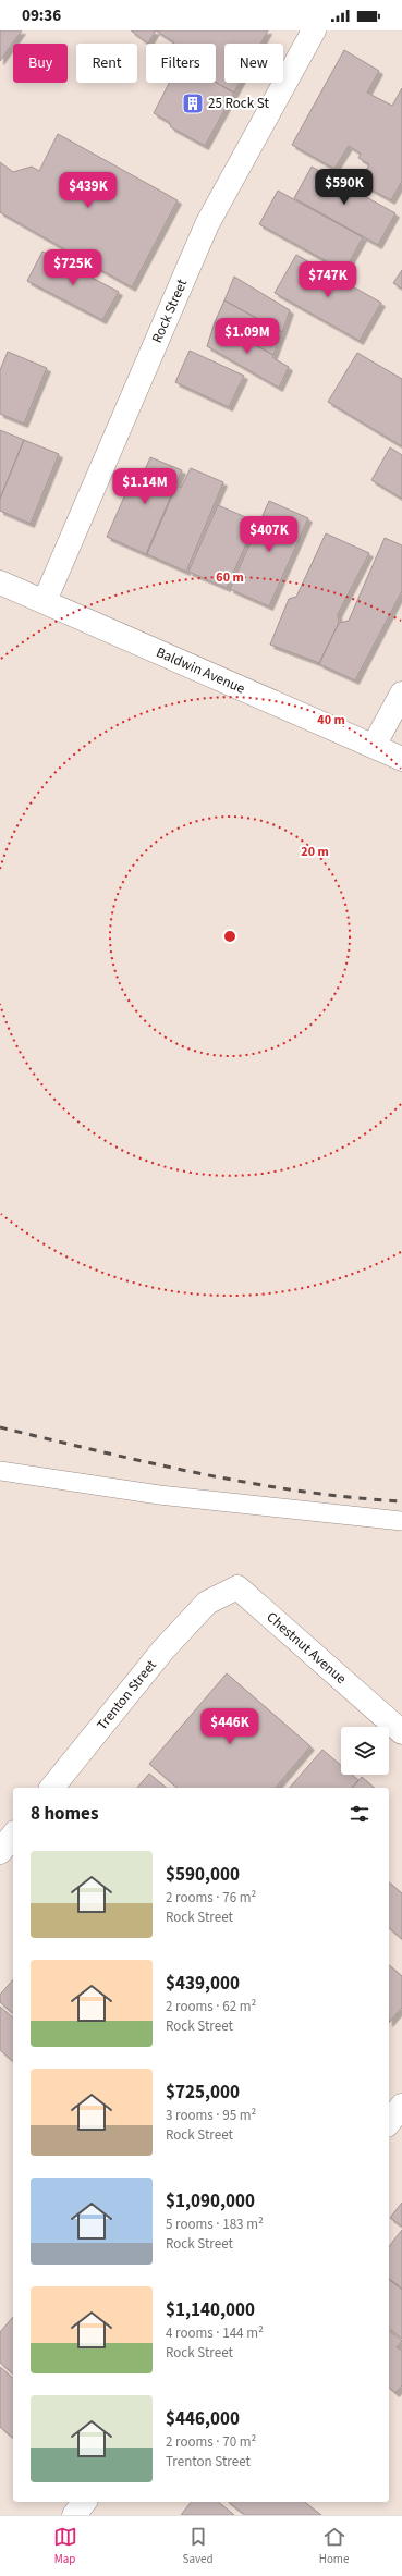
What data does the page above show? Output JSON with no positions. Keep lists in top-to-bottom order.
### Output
{
  "streets": {
    "street": [
      "Rock Street",
      "Baldwin Avenue",
      "Chestnut Avenue",
      "Trenton Street"
    ]
  },
  "crossings": [
    ["Rock Street", "Baldwin Avenue"],
    ["Chestnut Avenue", "Trenton Street"]
  ],
  "places": {
    "building": ["25 Rock St"]
  },
  "page": {
    "status": "09:36",
    "chip": [
      "Buy",
      "Rent",
      "Filters",
      "New"
    ],
    "price": [
      "$590K",
      "$439K",
      "$725K",
      "$747K",
      "$1.09M",
      "$1.14M",
      "$407K",
      "$446K"
    ],
    "heading": "8 homes",
    "list": [
      {
        "name": "$590,000",
        "note": "2 rooms · 76 m² · Rock Street"
      },
      {
        "name": "$439,000",
        "note": "2 rooms · 62 m² · Rock Street"
      },
      {
        "name": "$725,000",
        "note": "3 rooms · 95 m² · Rock Street"
      },
      {
        "name": "$1,090,000",
        "note": "5 rooms · 183 m² · Rock Street"
      },
      {
        "name": "$1,140,000",
        "note": "4 rooms · 144 m² · Rock Street"
      },
      {
        "name": "$446,000",
        "note": "2 rooms · 70 m² · Trenton Street"
      }
    ],
    "tabs": ["Map", "Saved", "Home"]
  },
  "rings": ["60 m", "40 m", "20 m"]
}
